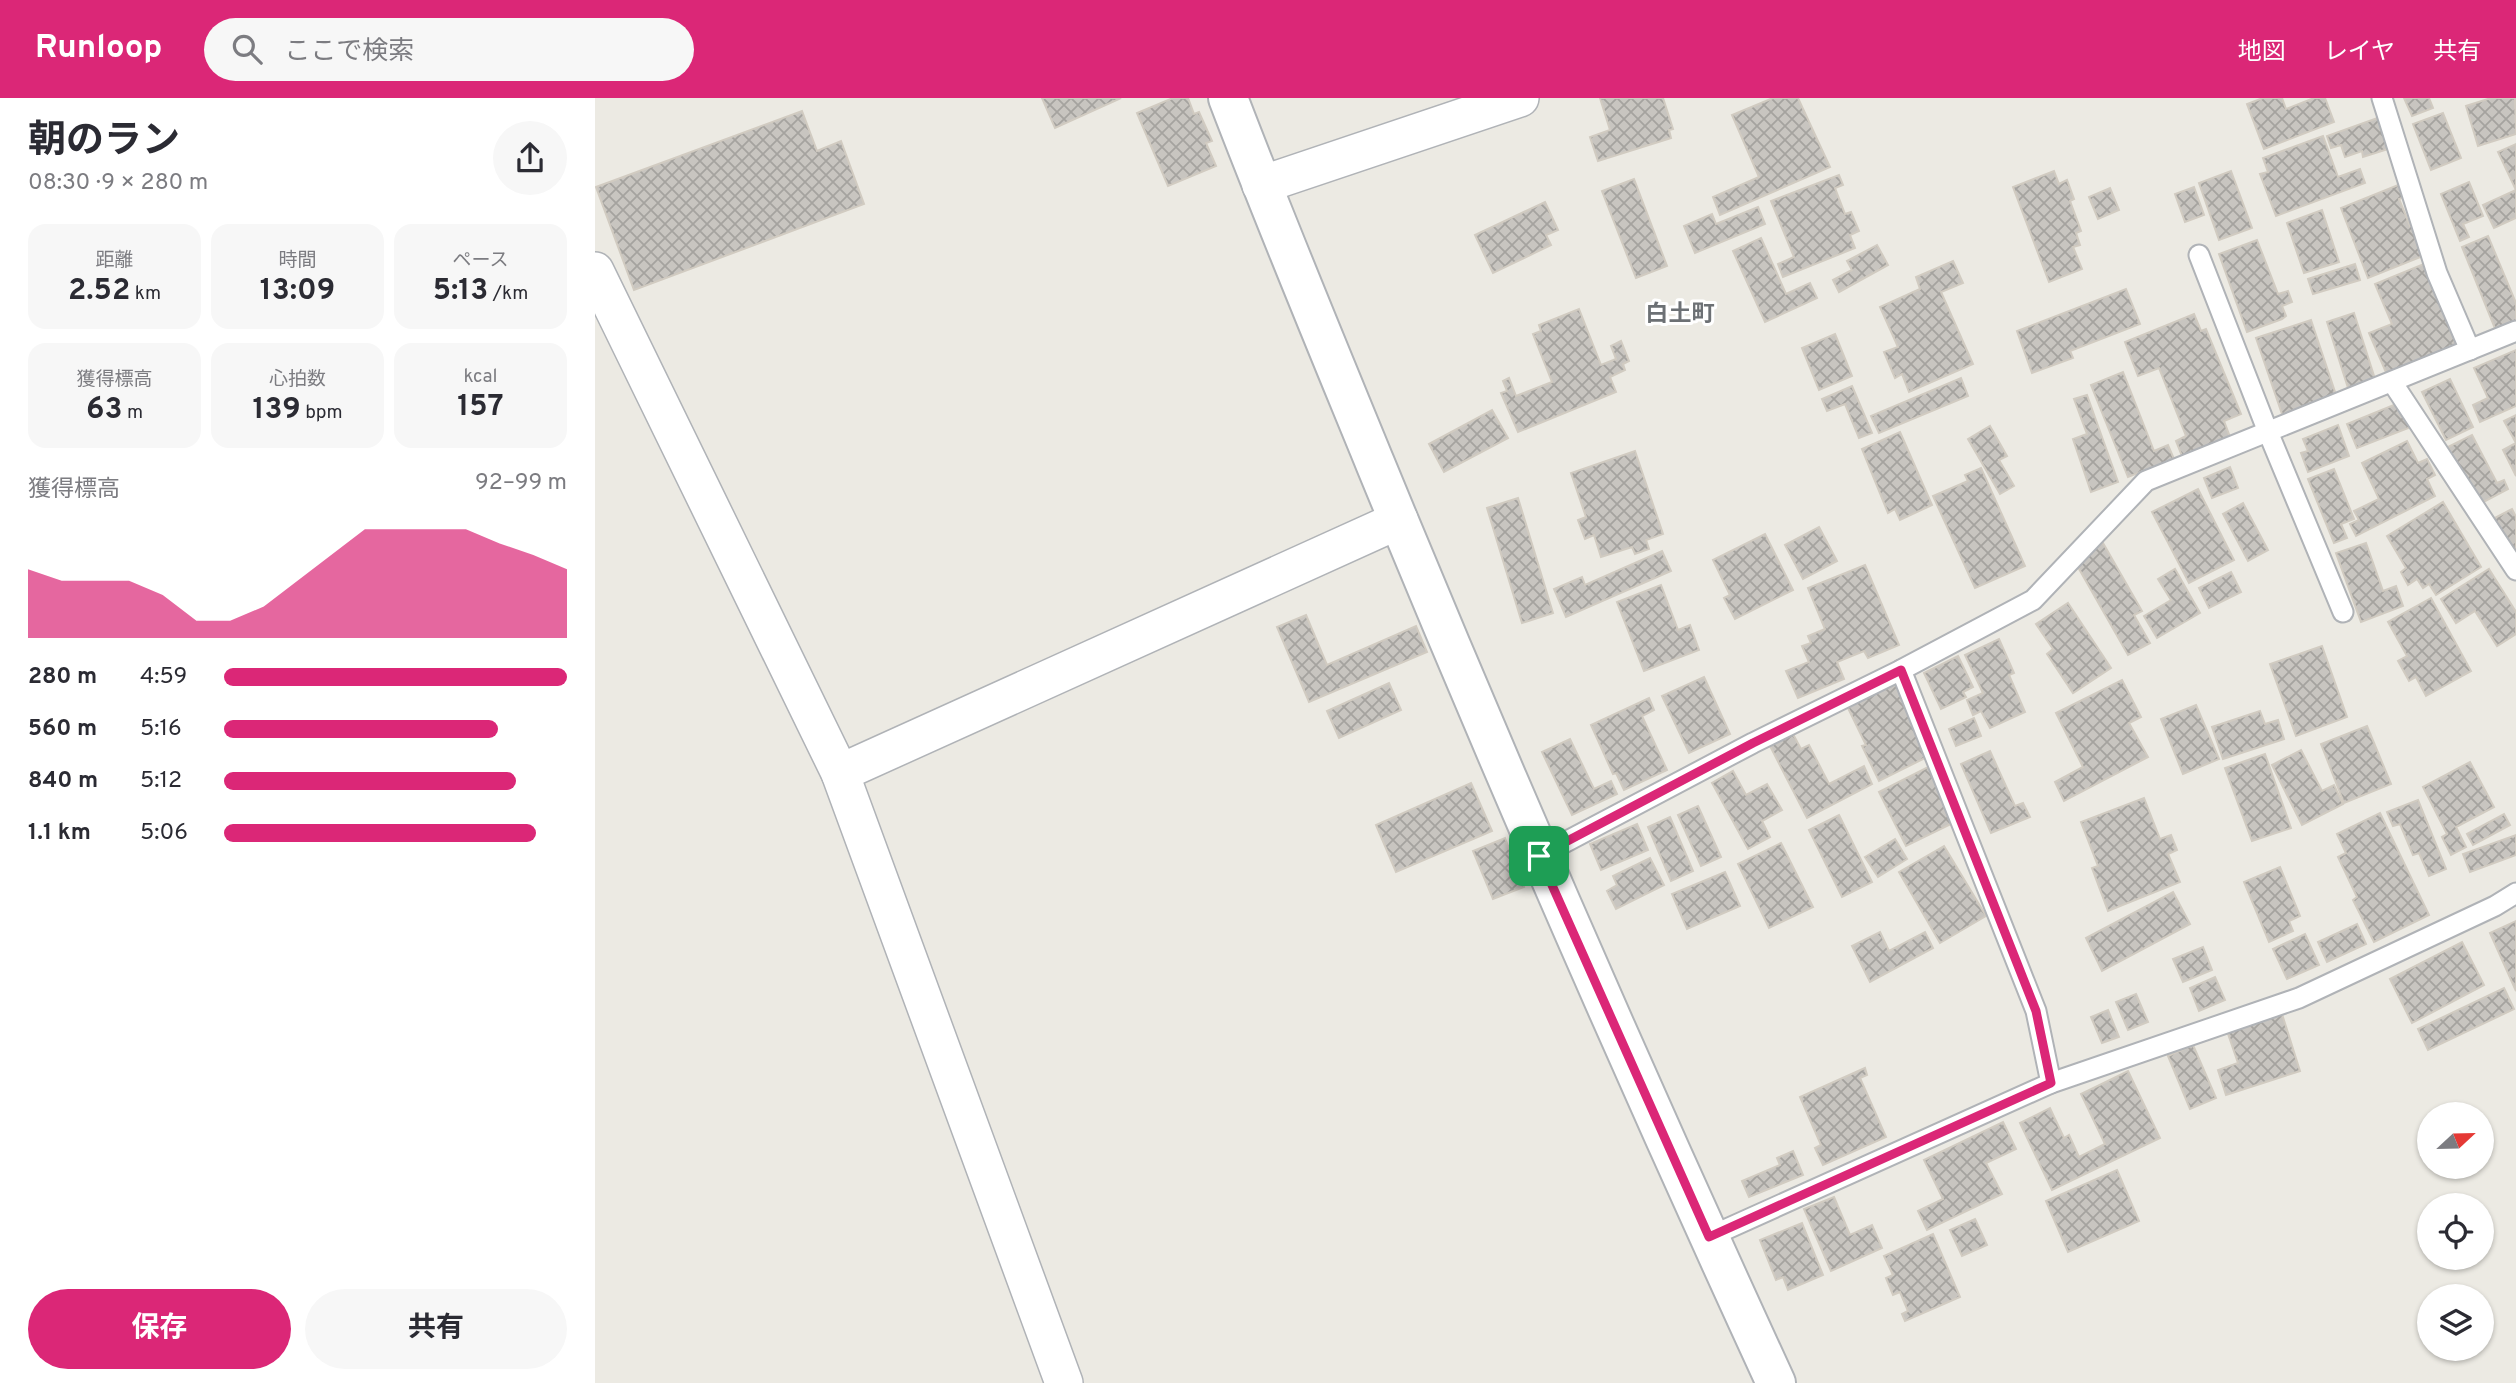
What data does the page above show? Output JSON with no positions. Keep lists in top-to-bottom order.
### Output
{
  "districts": ["白土町"],
  "north": "right",
  "page": {
    "header": "Runloop",
    "search": "ここで検索",
    "nav": ["地図", "レイヤ", "共有"],
    "heading": ["朝のラン", "08:30 · 9 × 280 m"],
    "stats": [
      ["距離", "2.52 km"],
      ["時間", "13:09"],
      ["ペース", "5:13 /km"],
      ["獲得標高", "63 m"],
      ["心拍数", "139 bpm"],
      ["kcal", "157"]
    ],
    "chart": ["獲得標高", "92–99 m"],
    "list": [
      {
        "name": "280 m",
        "note": "4:59"
      },
      {
        "name": "560 m",
        "note": "5:16"
      },
      {
        "name": "840 m",
        "note": "5:12"
      },
      {
        "name": "1.1 km",
        "note": "5:06"
      }
    ],
    "buttons": ["保存", "共有"]
  }
}
